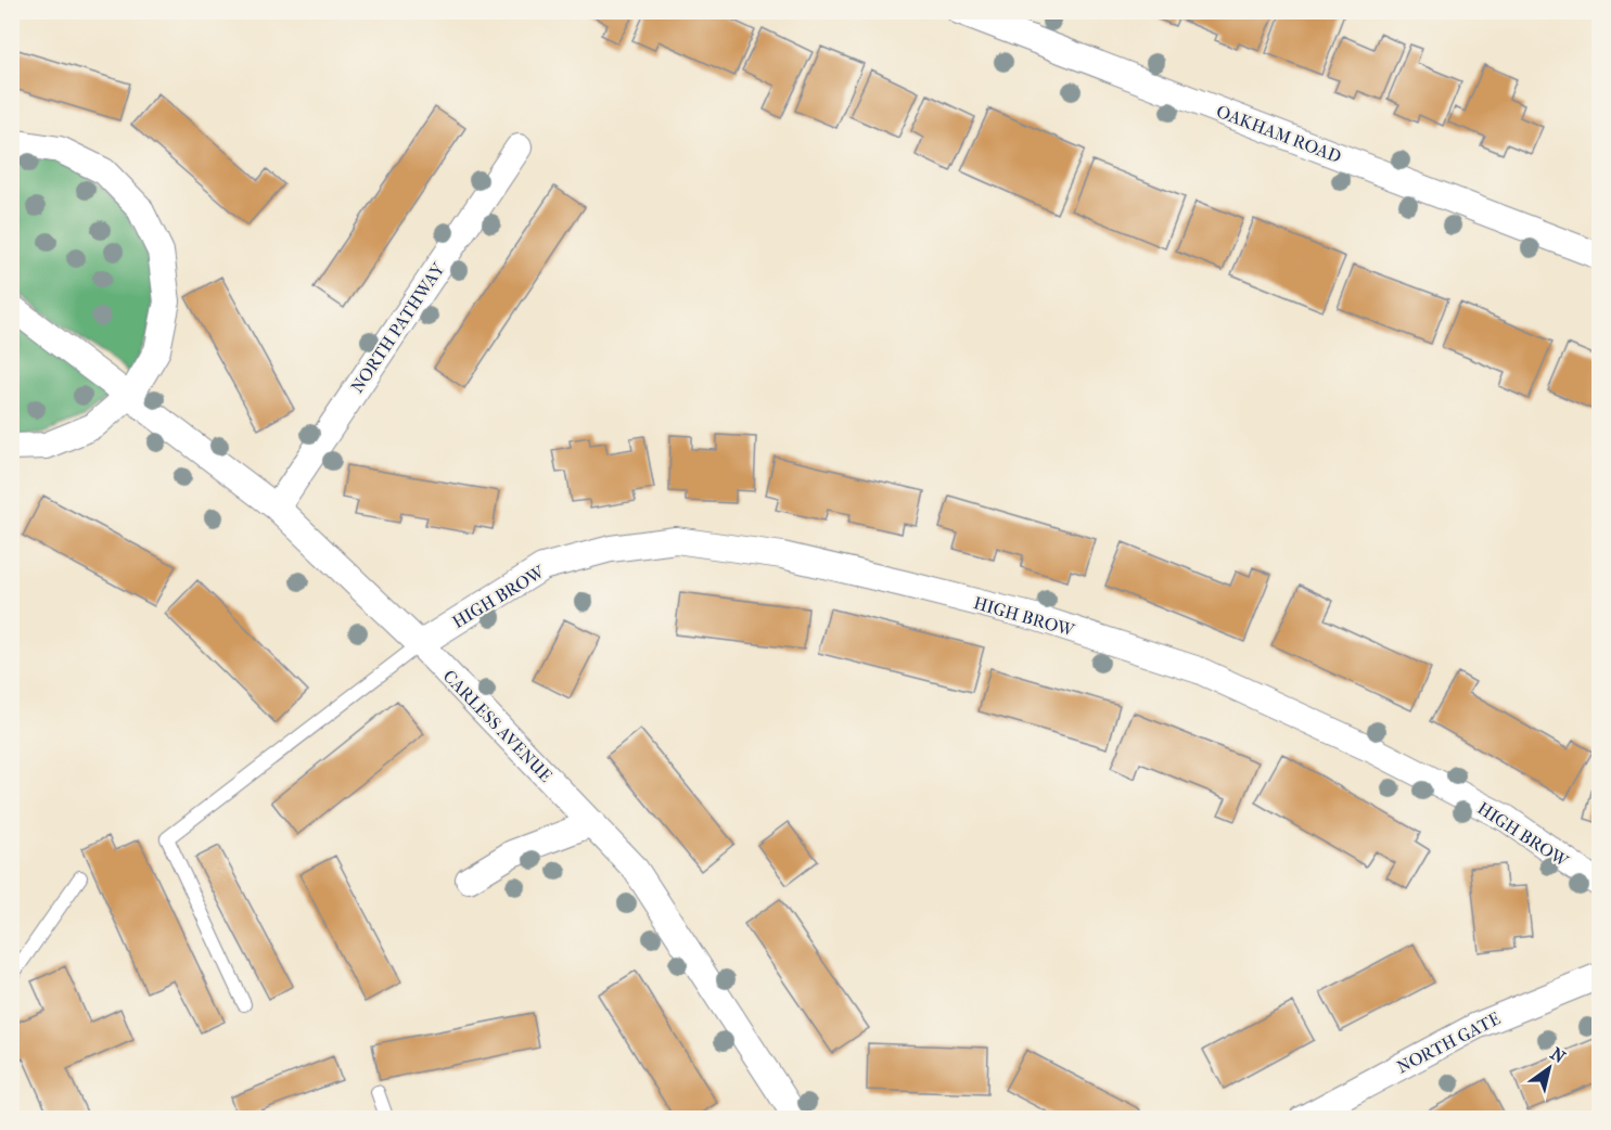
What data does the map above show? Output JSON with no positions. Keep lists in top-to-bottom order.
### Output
{
  "streets": {
    "street": [
      "OAKHAM ROAD",
      "NORTH PATHWAY",
      "HIGH BROW",
      "CARLESS AVENUE",
      "NORTH GATE"
    ]
  },
  "crossings": [
    ["NORTH PATHWAY", "CARLESS AVENUE"],
    ["HIGH BROW", "CARLESS AVENUE"]
  ],
  "north": "top right"
}
